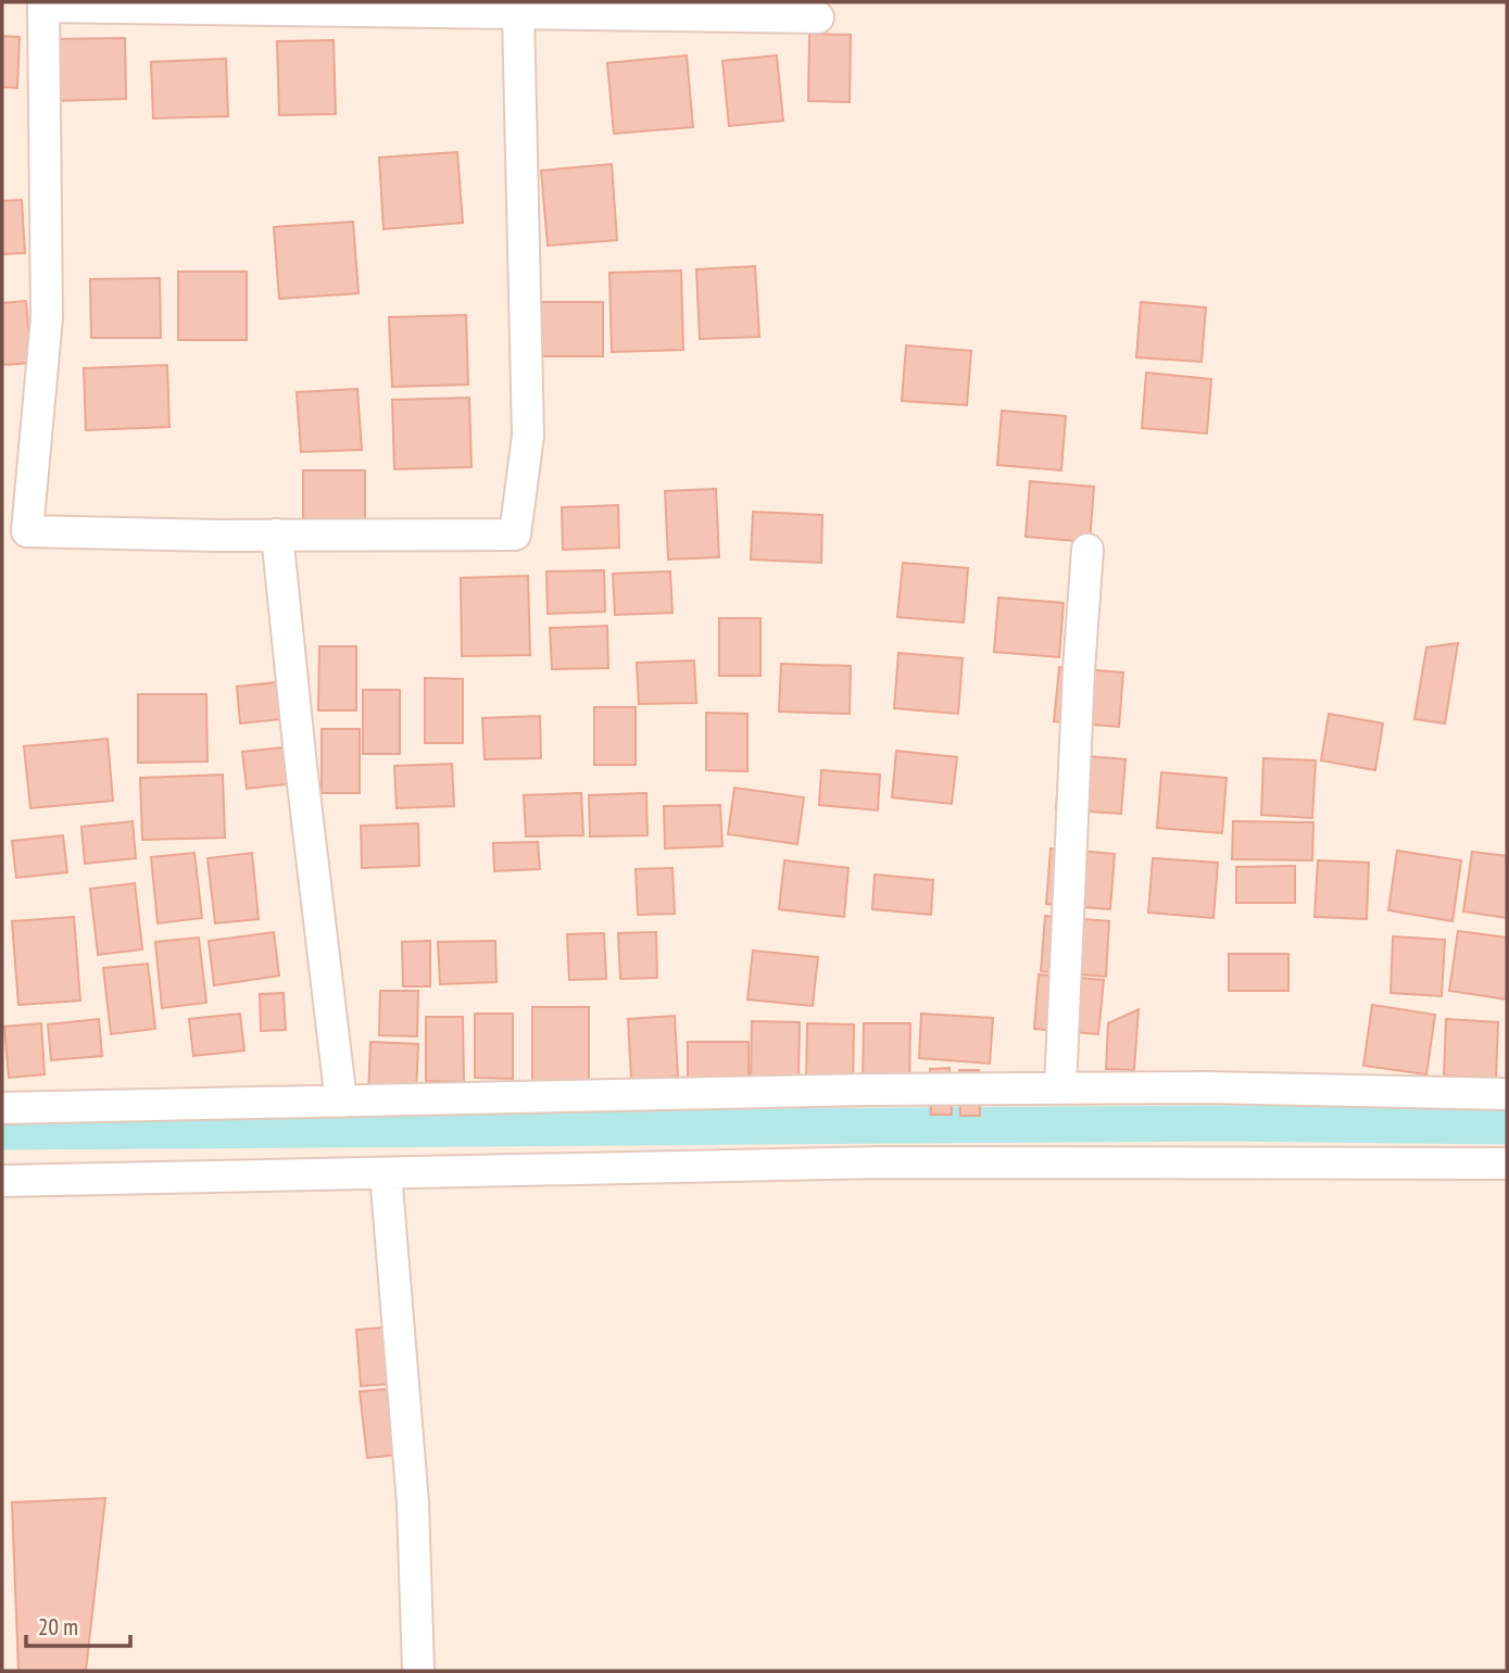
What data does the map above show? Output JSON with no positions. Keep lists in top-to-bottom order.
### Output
{
  "scale_bar": "20 m"
}
